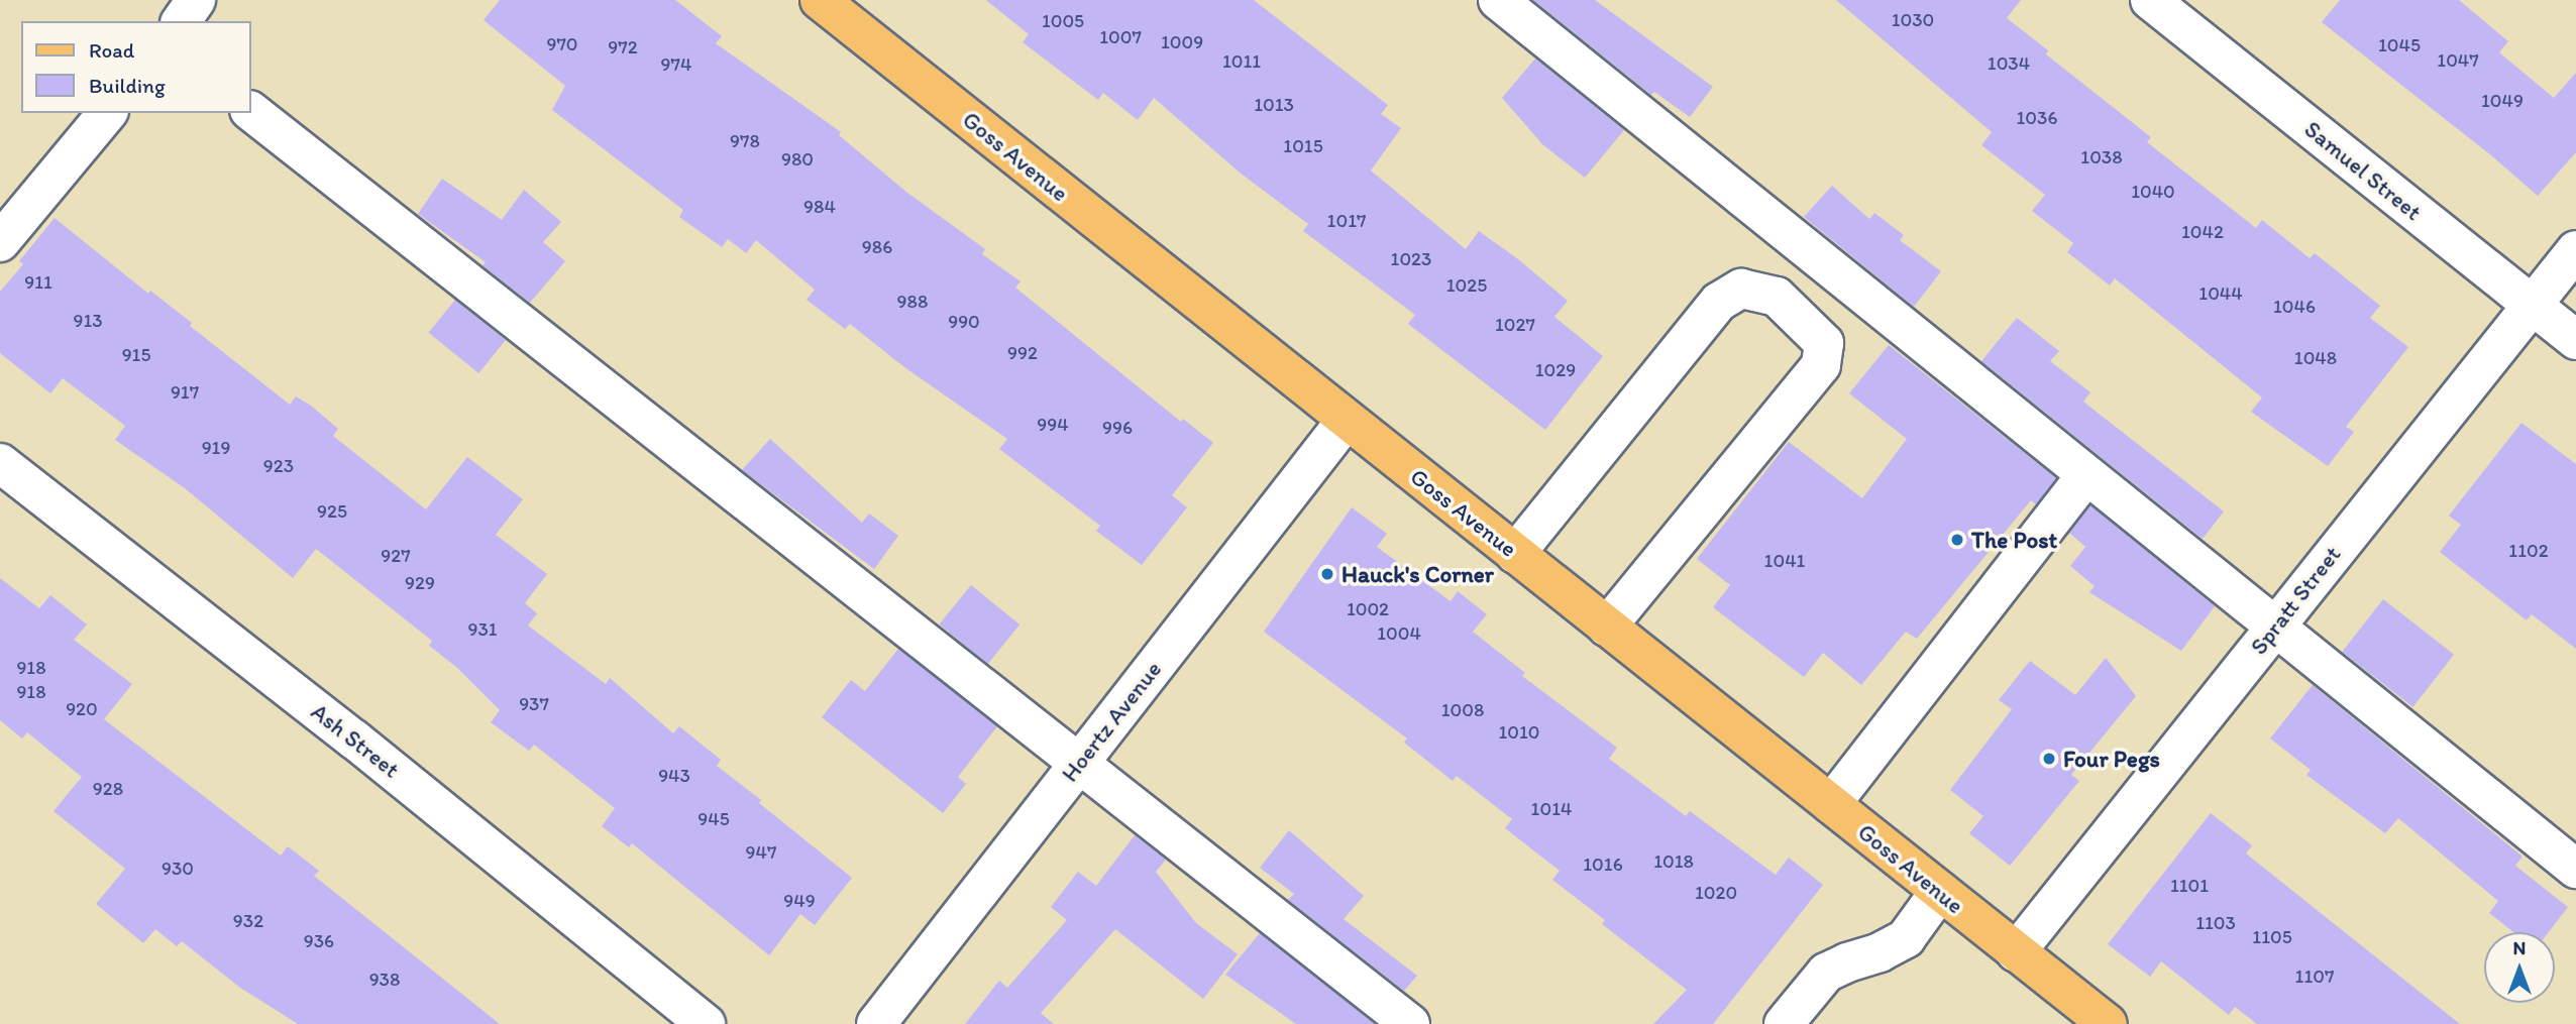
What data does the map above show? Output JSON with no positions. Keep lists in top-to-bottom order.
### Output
{
  "streets": {
    "main road": ["Goss Avenue"],
    "street": [
      "Samuel Street",
      "Spratt Street",
      "Hoertz Avenue",
      "Ash Street"
    ]
  },
  "crossings": [
    ["Goss Avenue", "Spratt Street"],
    ["Goss Avenue", "Hoertz Avenue"],
    ["Samuel Street", "Spratt Street"]
  ],
  "places": ["The Post", "Hauck's Corner", "Four Pegs"],
  "house_numbers": [
    "1030",
    "1005",
    "1007",
    "1009",
    "970",
    "1045",
    "972",
    "1047",
    "1011",
    "1034",
    "974",
    "1049",
    "1013",
    "1036",
    "978",
    "1015",
    "1038",
    "980",
    "1040",
    "984",
    "1017",
    "1042",
    "986",
    "1023",
    "911",
    "1025",
    "1044",
    "988",
    "1046",
    "913",
    "990",
    "1027",
    "992",
    "915",
    "1048",
    "1029",
    "917",
    "994",
    "996",
    "919",
    "923",
    "925",
    "1102",
    "927",
    "1041",
    "929",
    "1002",
    "931",
    "1004",
    "918",
    "918",
    "937",
    "920",
    "1008",
    "1010",
    "943",
    "928",
    "1014",
    "945",
    "947",
    "1018",
    "1016",
    "930",
    "1101",
    "1020",
    "949",
    "932",
    "1103",
    "1105",
    "936",
    "1107",
    "938"
  ],
  "legend": ["Road", "Building"],
  "north": "top"
}
